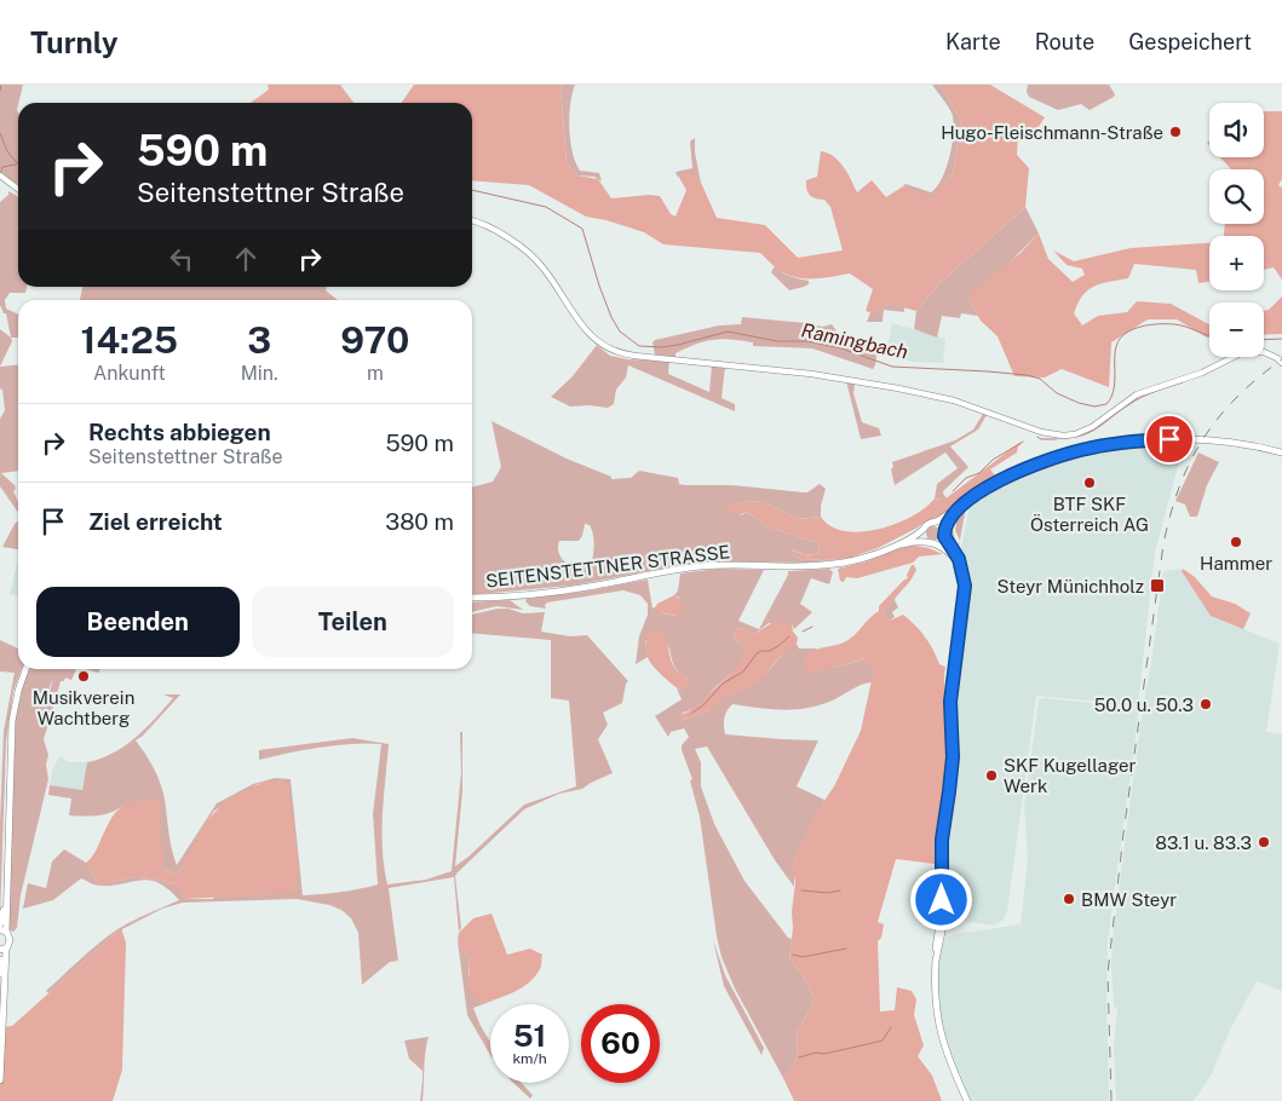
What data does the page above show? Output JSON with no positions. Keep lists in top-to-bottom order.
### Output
{
  "streets": {
    "main road": ["SEITENSTETTNER STRASSE"]
  },
  "water": ["Ramingbach"],
  "places": {
    "other": [
      "Hugo-Fleischmann-Straße",
      "BTF SKF Österreich AG",
      "Hammer",
      "Musikverein Wachtberg",
      "50.0 u. 50.3",
      "SKF Kugellager Werk",
      "83.1 u. 83.3",
      "BMW Steyr"
    ],
    "transit": ["Steyr Münichholz"]
  },
  "page": {
    "header": "Turnly",
    "nav": ["Karte", "Route", "Gespeichert"],
    "map_buttons": ["+", "−"],
    "turn": ["590 m", "Seitenstettner Straße"],
    "eta": [
      "14:25",
      "Ankunft",
      "3",
      "Min.",
      "970",
      "m"
    ],
    "list": [
      {
        "name": "Rechts abbiegen",
        "note": "Seitenstettner Straße",
        "value": "590 m"
      },
      {
        "name": "Ziel erreicht",
        "value": "380 m"
      }
    ],
    "buttons": ["Beenden", "Teilen"],
    "speed": "51 km/h",
    "limit": "60"
  }
}
